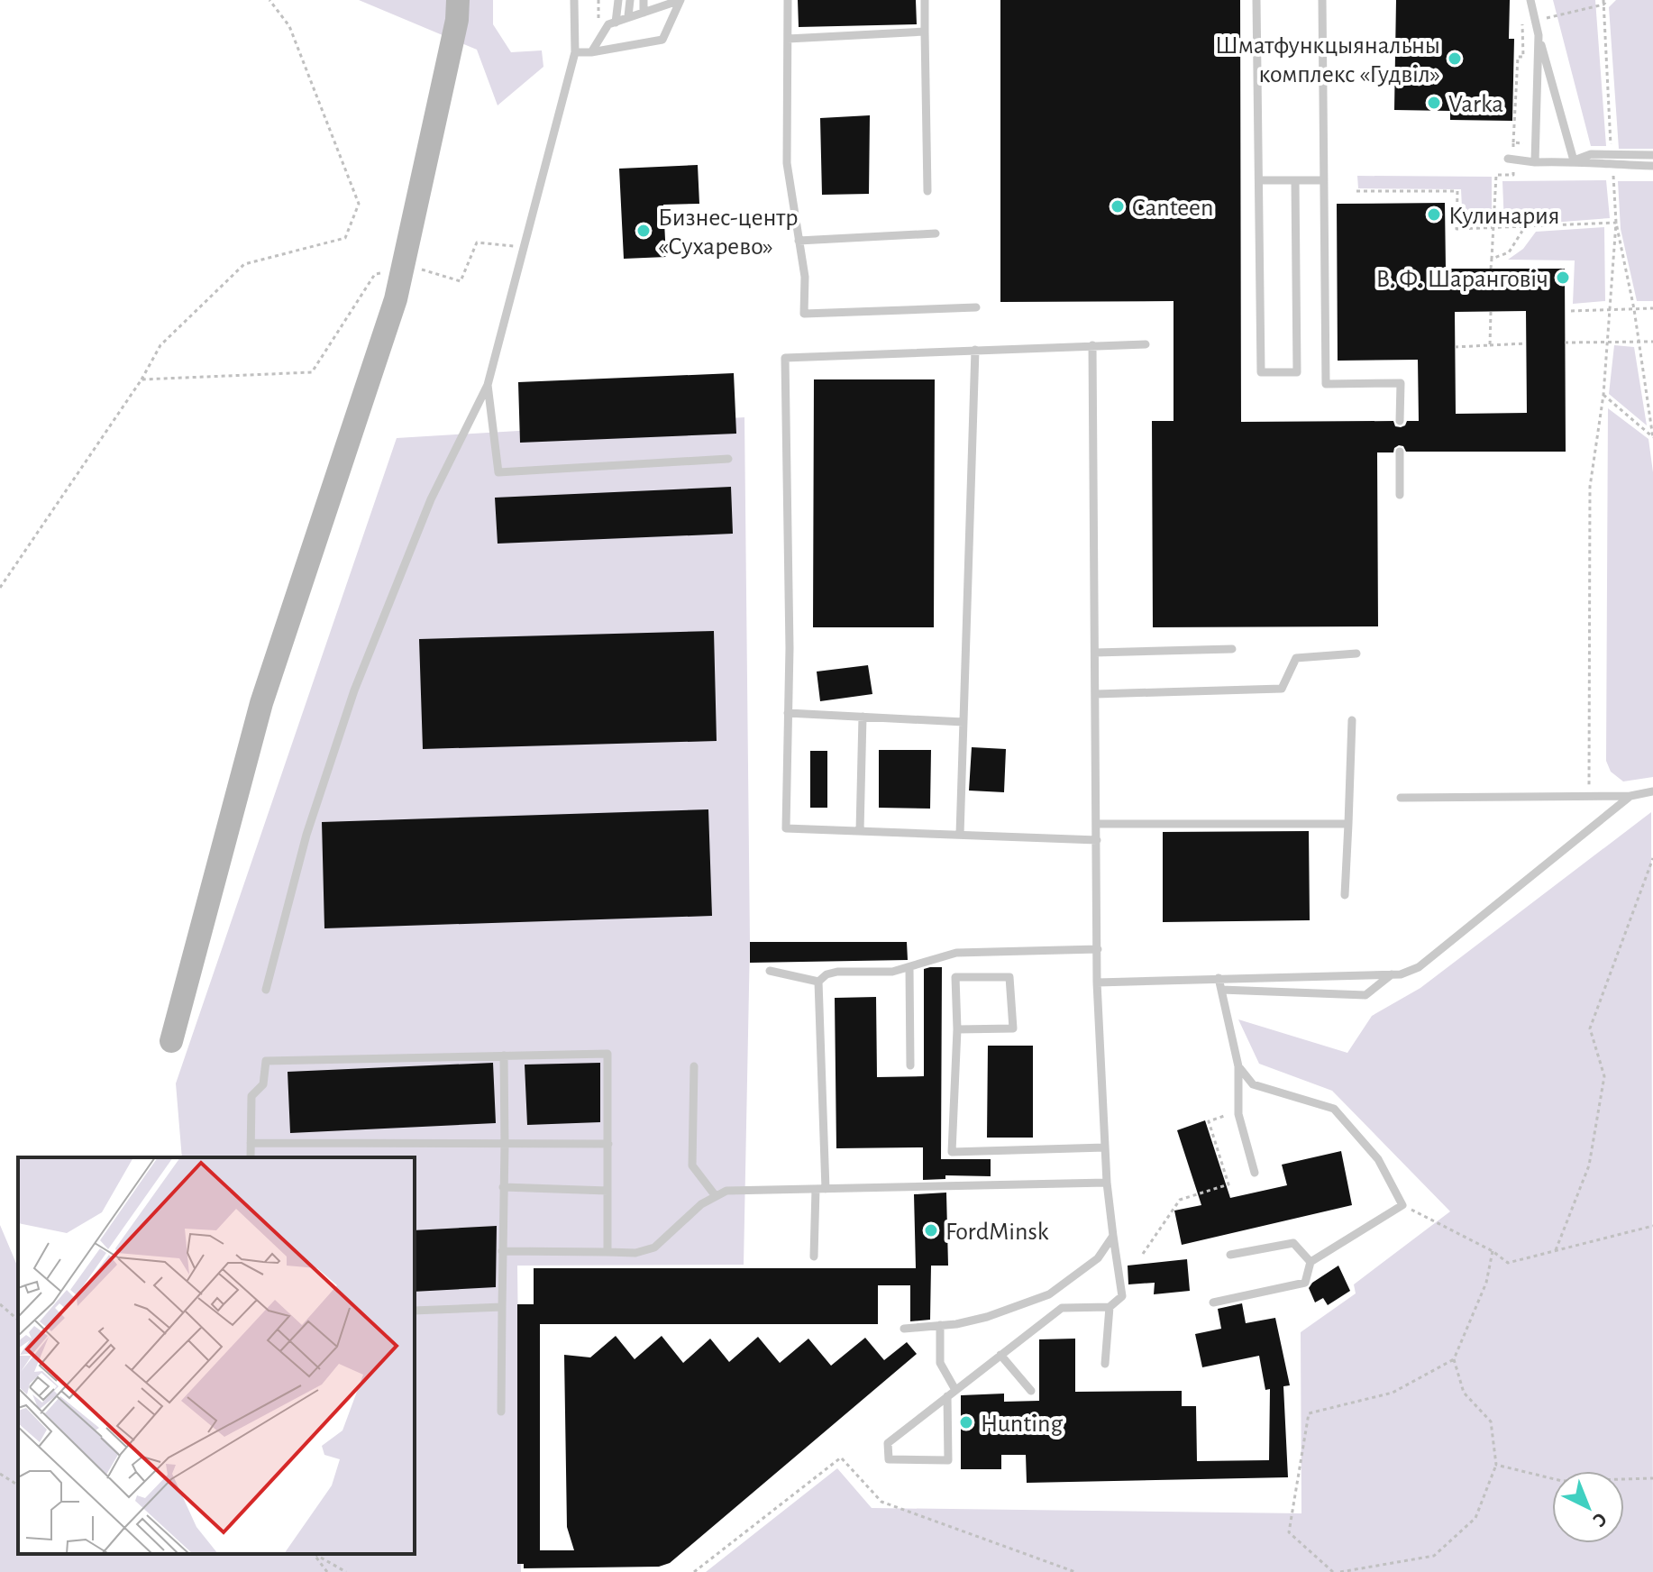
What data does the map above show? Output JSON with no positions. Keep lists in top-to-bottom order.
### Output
{
  "places": [
    "Шматфункцыянальны комплекс «Гудвіл»",
    "Varka",
    "Canteen",
    "Кулинария",
    "Бизнес-центр «Сухарево»",
    "В. Ф. Шаранговіч",
    "FordMinsk",
    "Hunting"
  ],
  "north": "bottom right"
}
